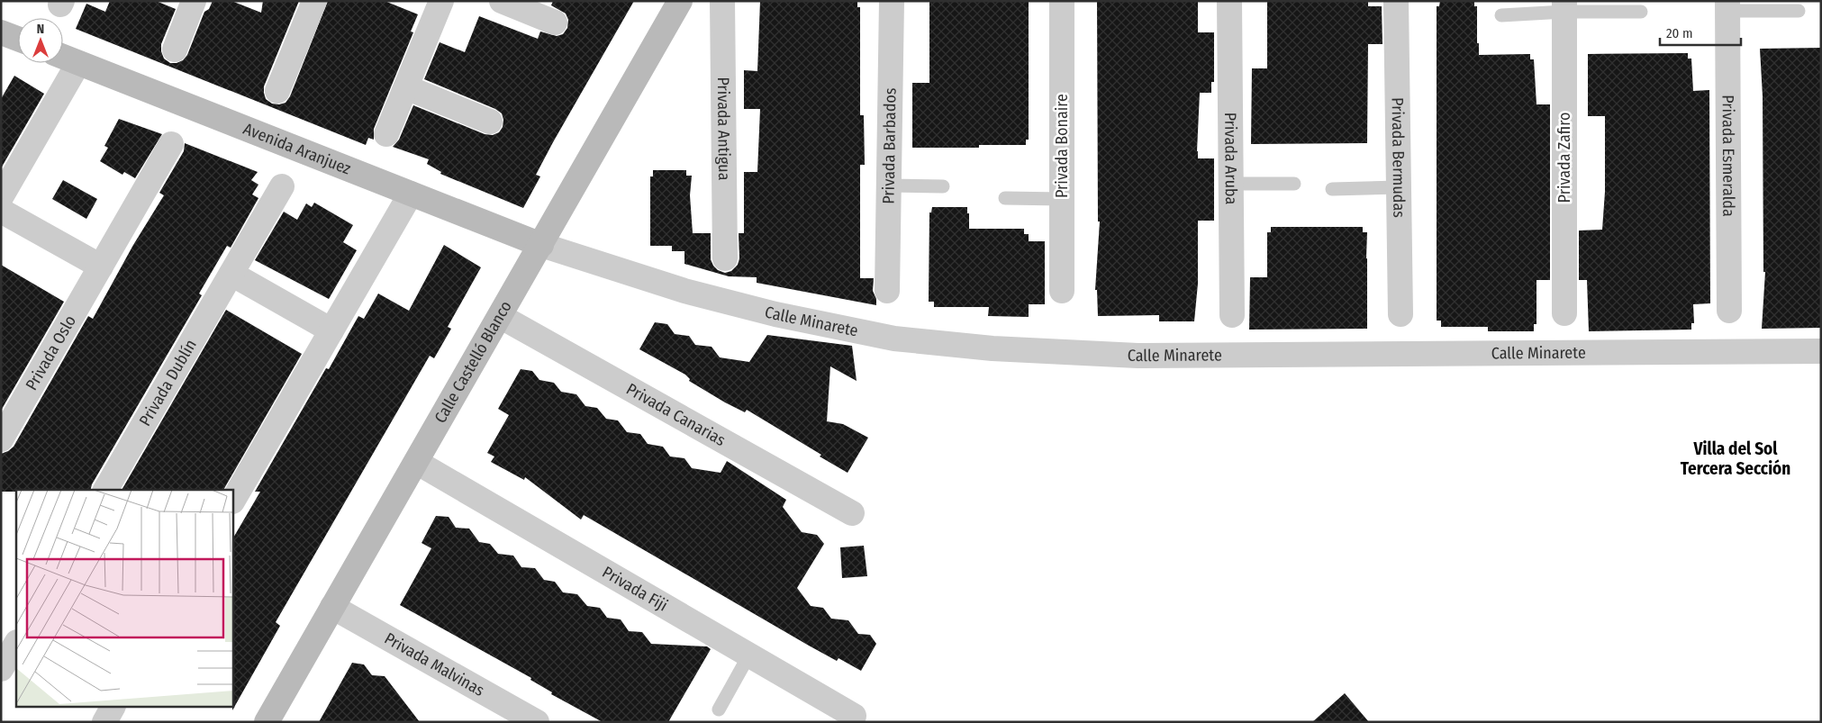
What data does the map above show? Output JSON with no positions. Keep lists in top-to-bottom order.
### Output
{
  "streets": {
    "street": [
      "Privada Antigua",
      "Privada Barbados",
      "Privada Bonaire",
      "Avenida Aranjuez",
      "Privada Esmeralda",
      "Privada Aruba",
      "Privada Bermudas",
      "Privada Zafiro",
      "Calle Minarete",
      "Privada Oslo",
      "Calle Castelló Blanco",
      "Privada Dublín",
      "Privada Canarias",
      "Privada Fiji",
      "Privada Malvinas"
    ]
  },
  "crossings": [
    ["Avenida Aranjuez", "Calle Minarete"],
    ["Avenida Aranjuez", "Calle Castelló Blanco"],
    ["Calle Minarete", "Calle Castelló Blanco"],
    ["Calle Castelló Blanco", "Privada Canarias"],
    ["Calle Castelló Blanco", "Privada Fiji"],
    ["Calle Castelló Blanco", "Privada Malvinas"]
  ],
  "districts": ["Villa del Sol Tercera Sección"],
  "scale_bar": "20 m",
  "north": "top"
}
